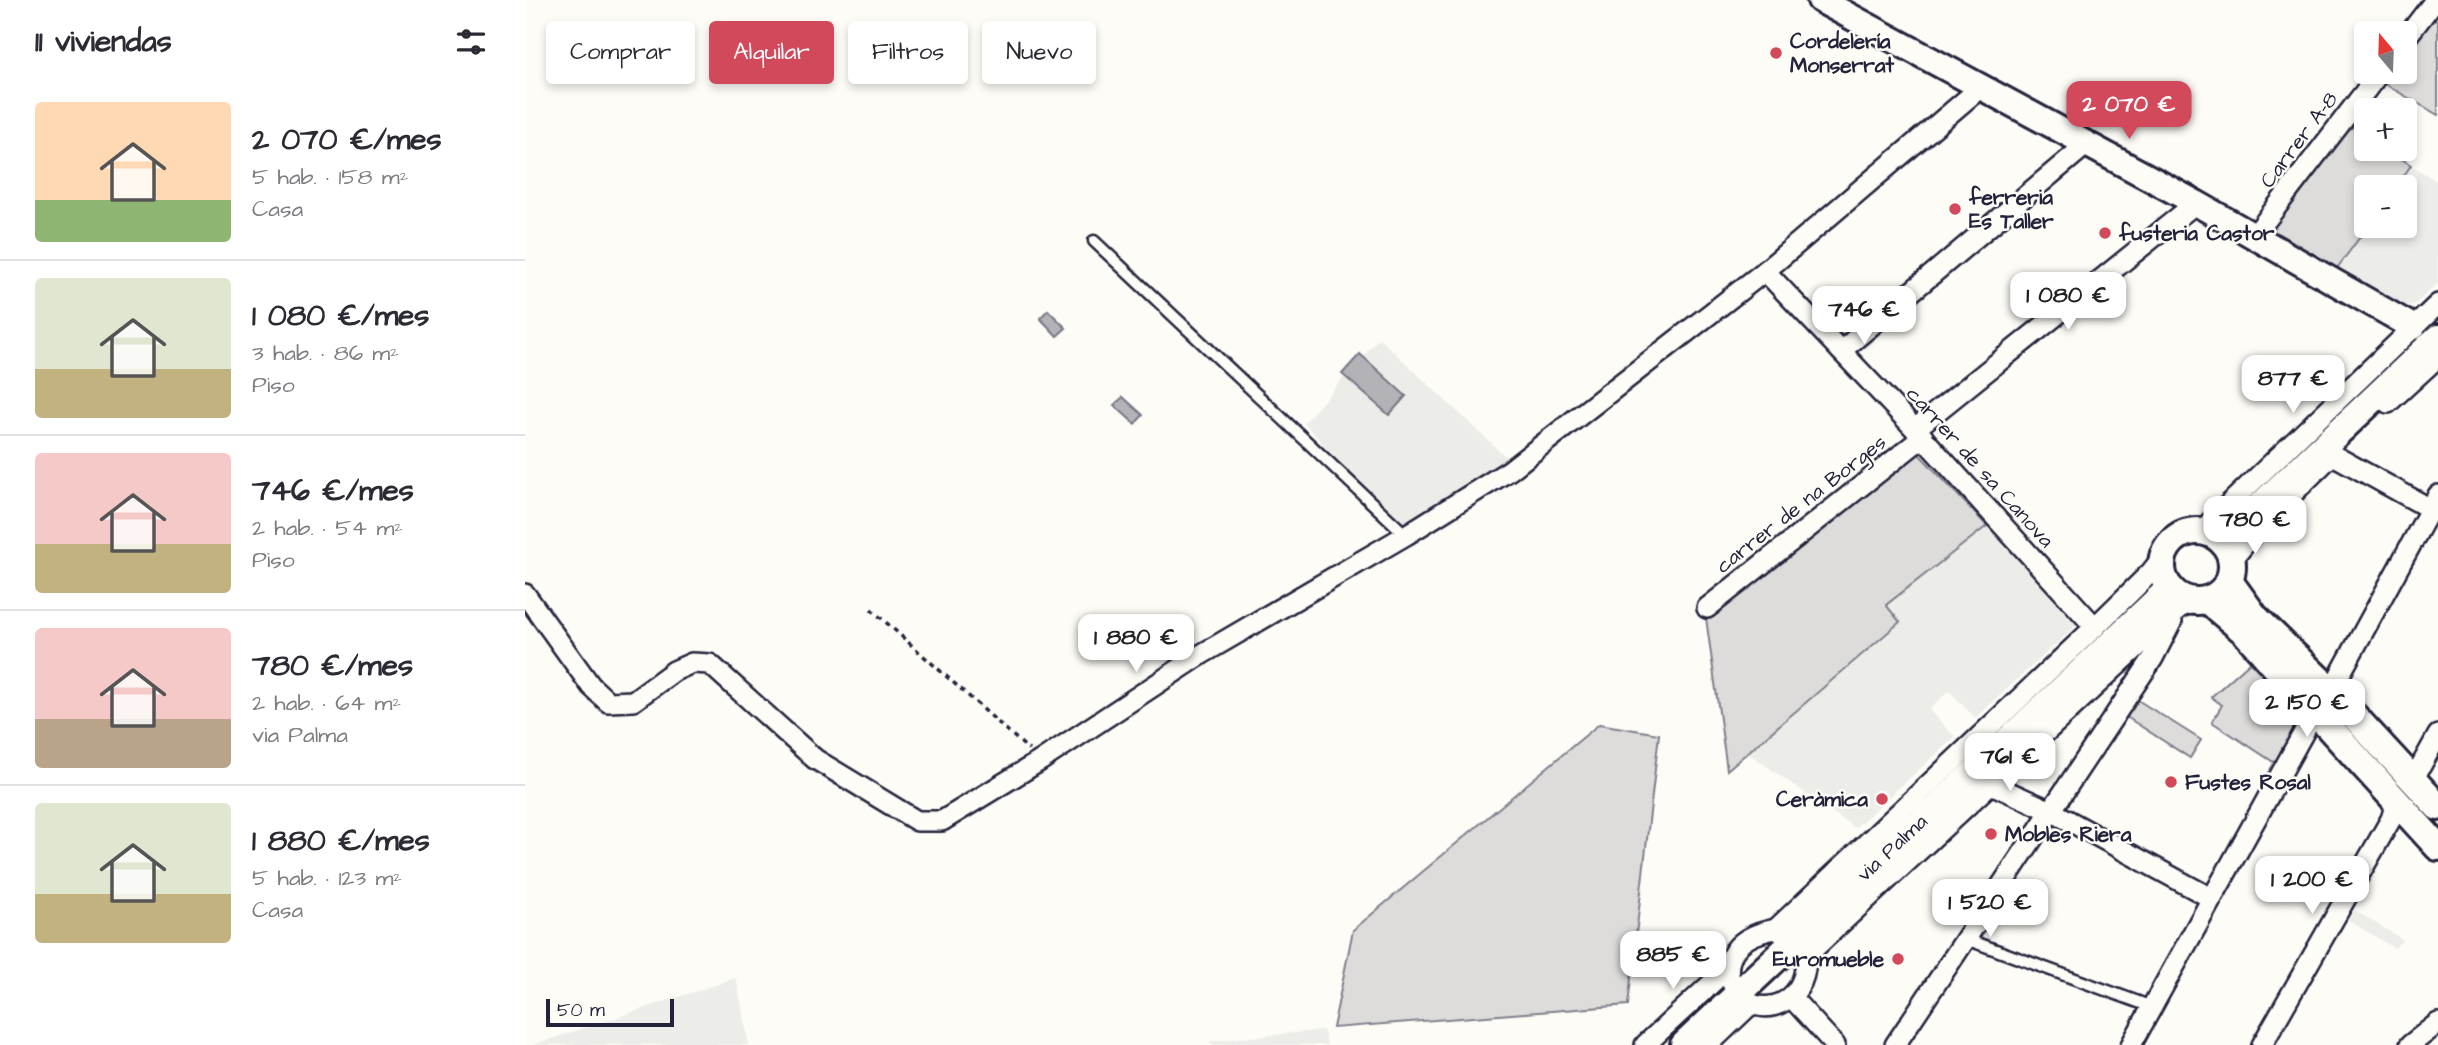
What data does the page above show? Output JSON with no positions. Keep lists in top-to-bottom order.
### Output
{
  "streets": {
    "main road": ["via Palma"],
    "street": ["Carrer A-8", "carrer de sa Canova", "carrer de na Borges"]
  },
  "crossings": [
    ["carrer de sa Canova", "carrer de na Borges"],
    ["carrer de sa Canova", "via Palma"]
  ],
  "places": [
    "Cordelería Monserrat",
    "ferreria Es Taller",
    "fusteria Castor",
    "Fustes Rosal",
    "Ceràmica",
    "Mobles Riera",
    "Euromueble"
  ],
  "scale_bar": "50 m",
  "north": "top",
  "page": {
    "heading": "11 viviendas",
    "map_buttons": ["+", "−"],
    "chip": [
      "Comprar",
      "Alquilar",
      "Filtros",
      "Nuevo"
    ],
    "price": [
      "2 070 €",
      "1 080 €",
      "746 €",
      "877 €",
      "780 €",
      "1 880 €",
      "2 150 €",
      "761 €",
      "1 200 €",
      "1 520 €",
      "885 €"
    ],
    "list": [
      {
        "name": "2 070 €/mes",
        "note": "5 hab. · 158 m² · Casa"
      },
      {
        "name": "1 080 €/mes",
        "note": "3 hab. · 86 m² · Piso"
      },
      {
        "name": "746 €/mes",
        "note": "2 hab. · 54 m² · Piso"
      },
      {
        "name": "780 €/mes",
        "note": "2 hab. · 64 m² · via Palma"
      },
      {
        "name": "1 880 €/mes",
        "note": "5 hab. · 123 m² · Casa"
      }
    ],
    "scale": "50 m"
  }
}
